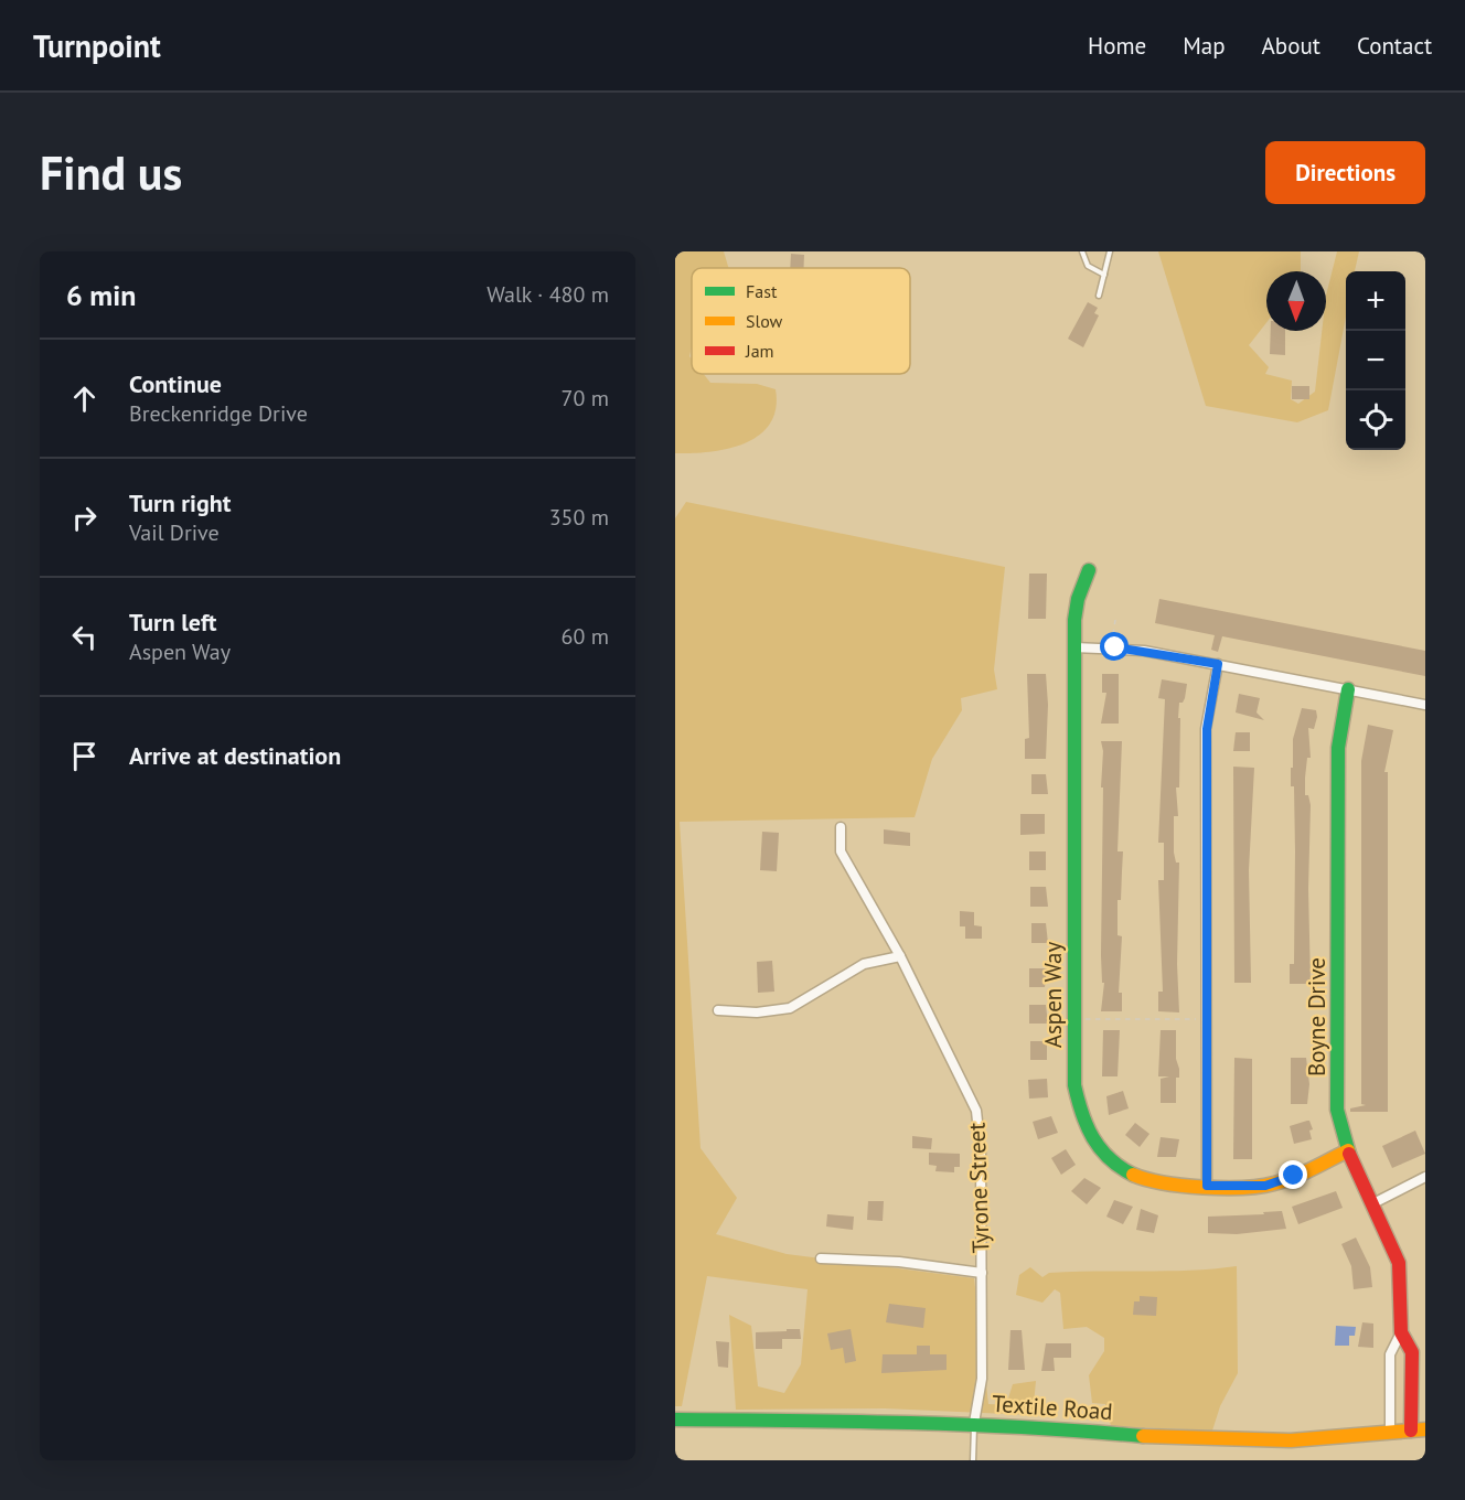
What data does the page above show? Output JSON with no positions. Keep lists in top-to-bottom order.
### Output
{
  "streets": {
    "street": [
      "Aspen Way",
      "Boyne Drive",
      "Tyrone Street",
      "Textile Road"
    ]
  },
  "crossings": [
    ["Aspen Way", "Boyne Drive"],
    ["Boyne Drive", "Textile Road"],
    ["Tyrone Street", "Textile Road"]
  ],
  "legend": ["Fast", "Slow", "Jam"],
  "north": "bottom",
  "page": {
    "header": "Turnpoint",
    "nav": [
      "Home",
      "Map",
      "About",
      "Contact"
    ],
    "buttons": "Directions",
    "title": "Find us",
    "heading": ["6 min", "Walk · 480 m"],
    "map_buttons": ["+", "−"],
    "list": [
      ["Continue", "Breckenridge Drive", "70 m"],
      ["Turn right", "Vail Drive", "350 m"],
      ["Turn left", "Aspen Way", "60 m"],
      "Arrive at destination"
    ]
  }
}
